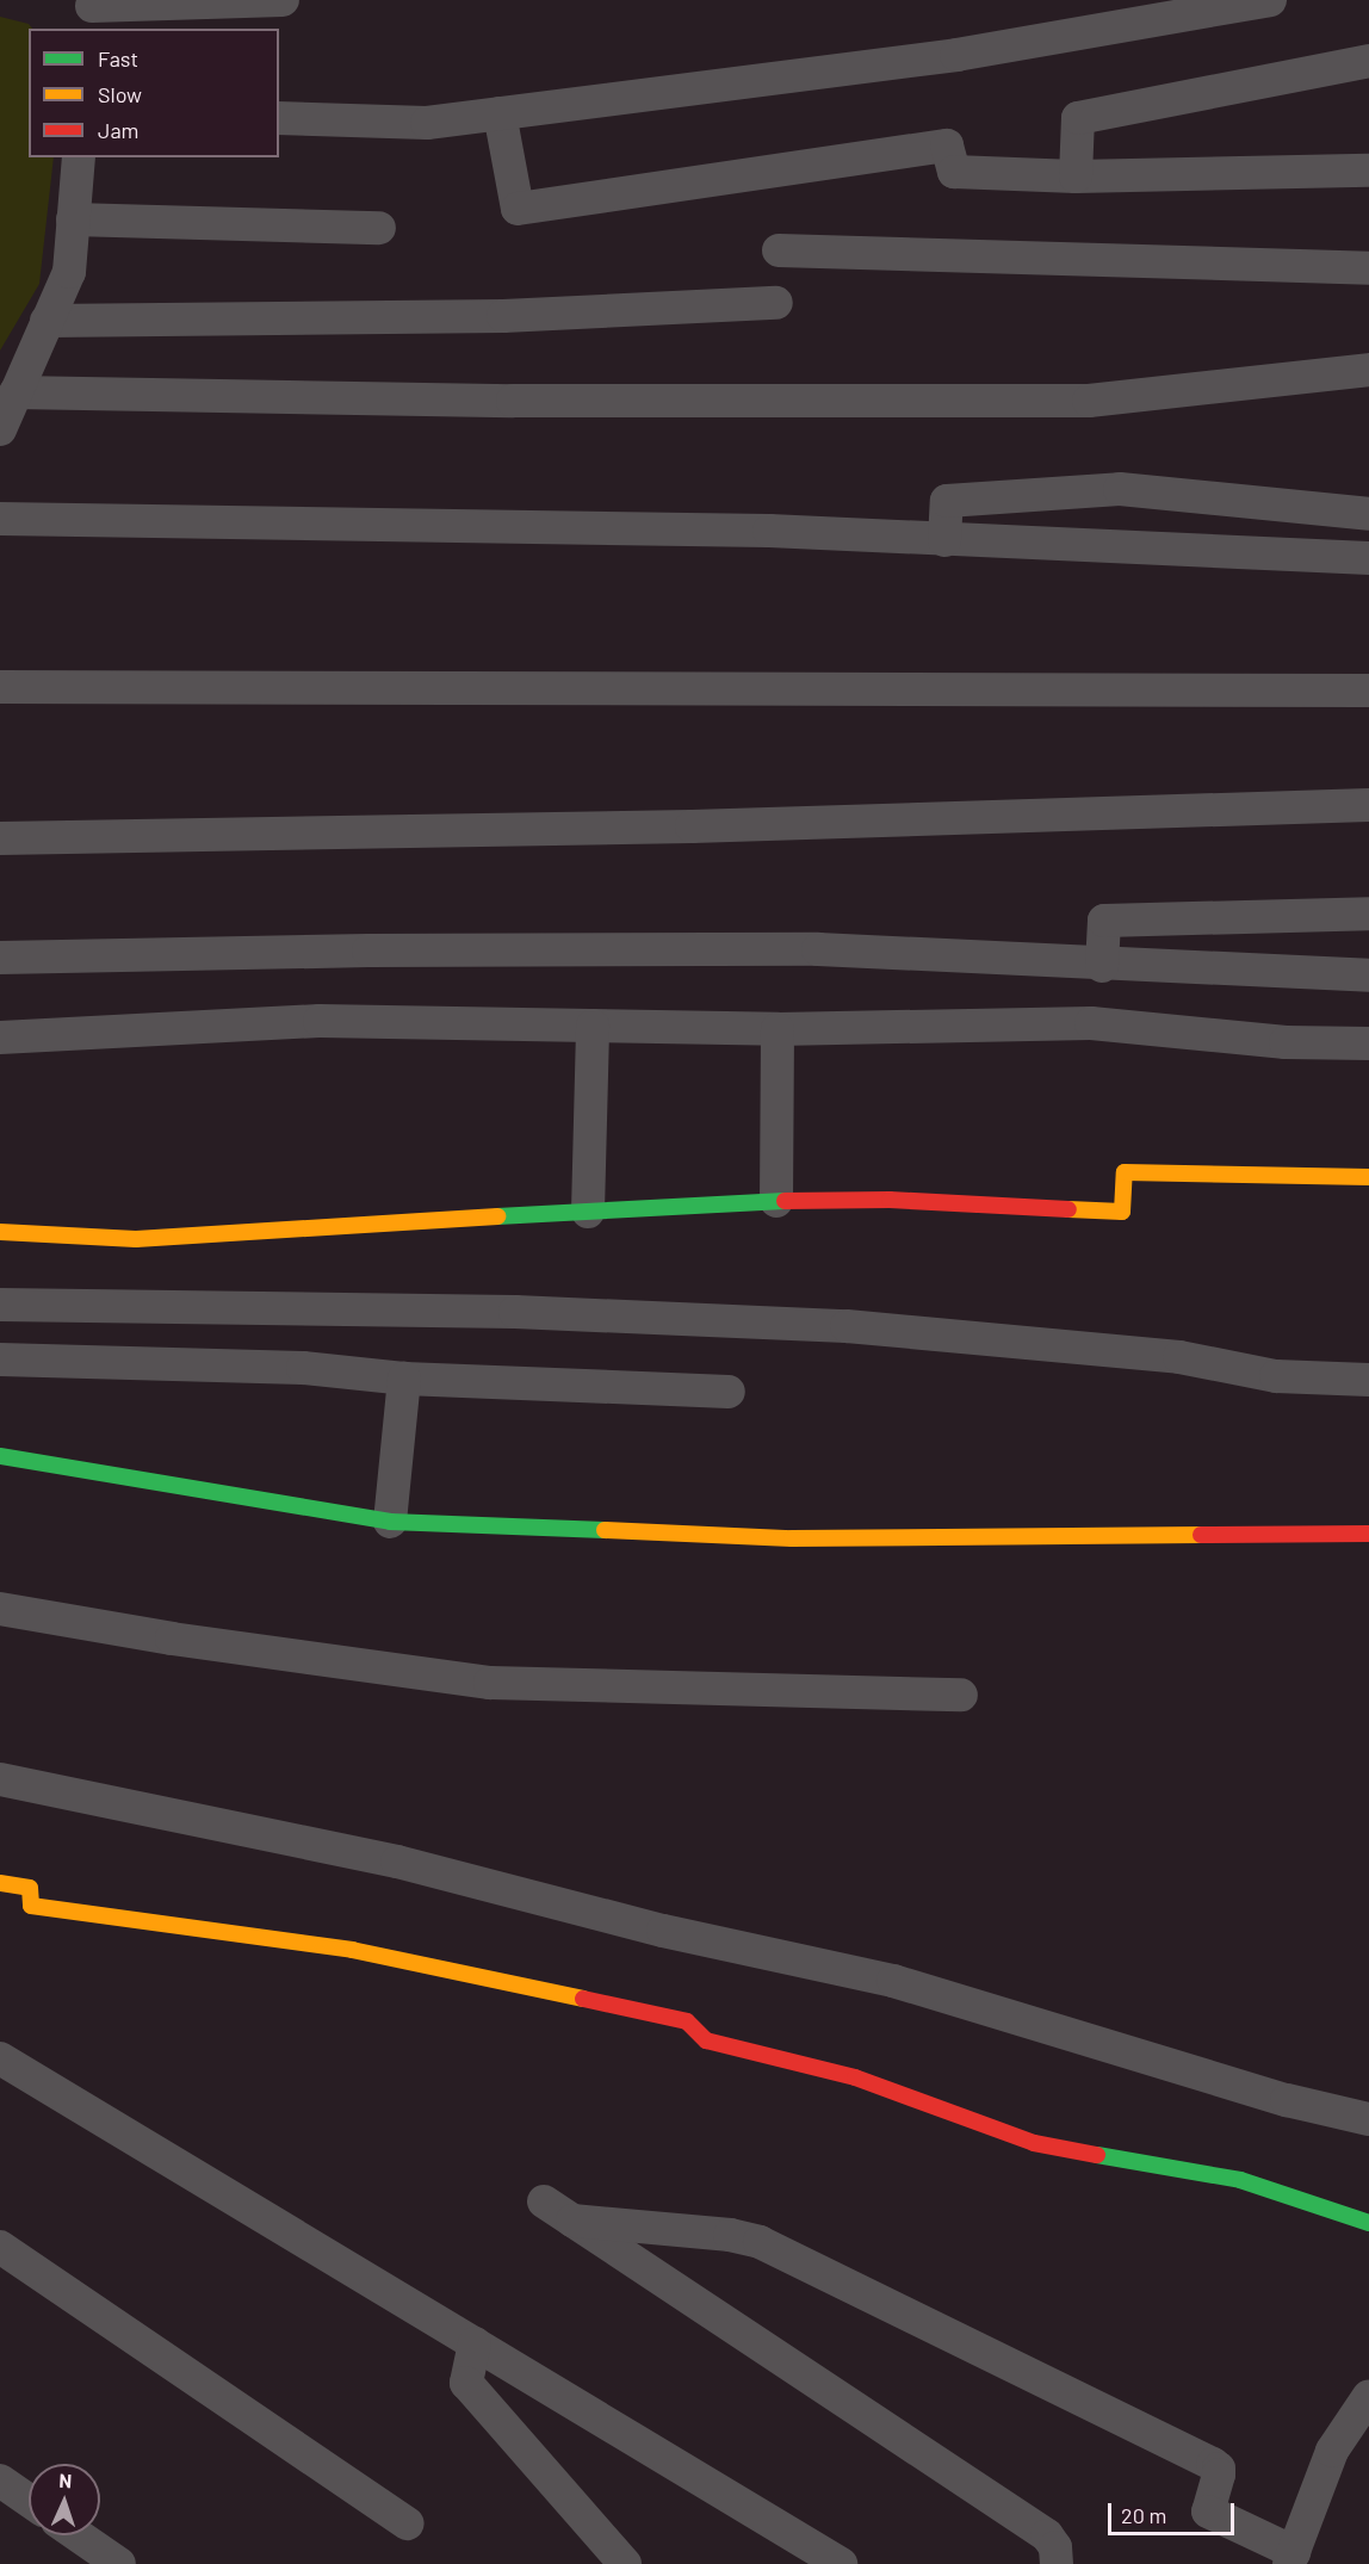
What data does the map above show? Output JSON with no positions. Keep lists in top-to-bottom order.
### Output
{
  "legend": ["Fast", "Slow", "Jam"],
  "scale_bar": "20 m",
  "north": "top"
}
